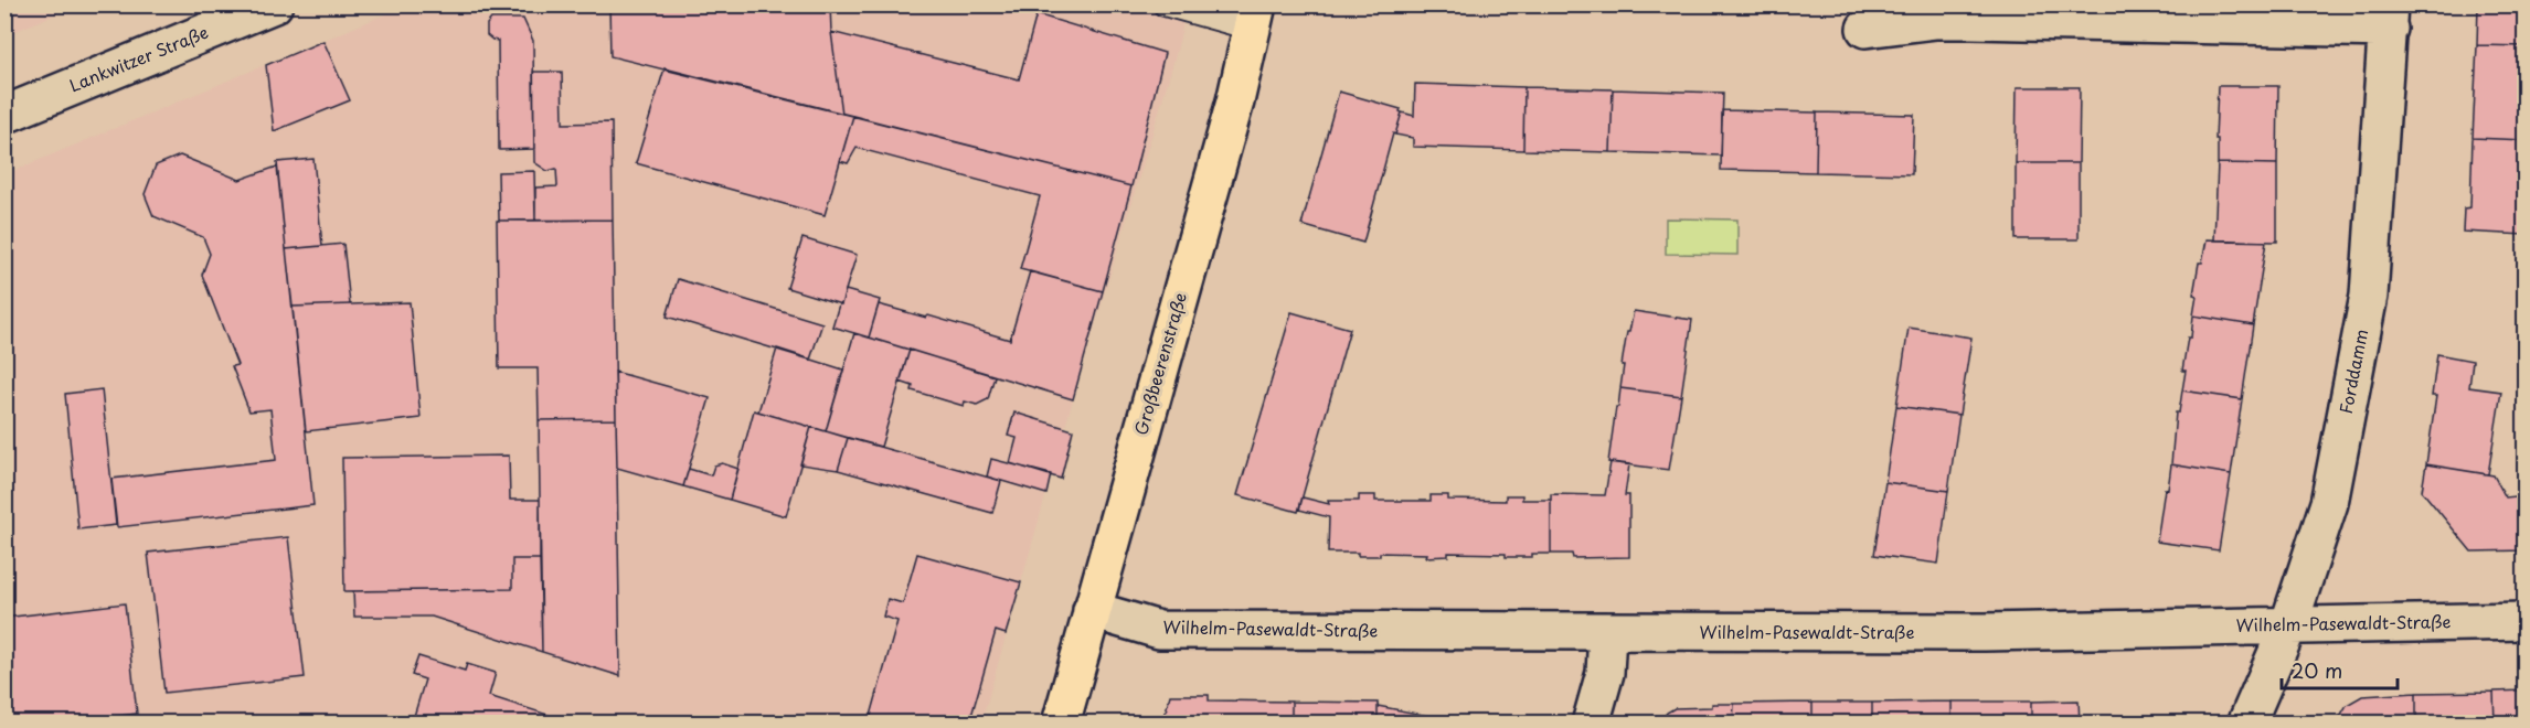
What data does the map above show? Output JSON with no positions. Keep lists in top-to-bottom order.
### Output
{
  "streets": {
    "main road": ["Großbeerenstraße"],
    "street": ["Lankwitzer Straße", "Forddamm", "Wilhelm-Pasewaldt-Straße"]
  },
  "crossings": [
    ["Großbeerenstraße", "Wilhelm-Pasewaldt-Straße"],
    ["Forddamm", "Wilhelm-Pasewaldt-Straße"]
  ],
  "scale_bar": "20 m"
}
